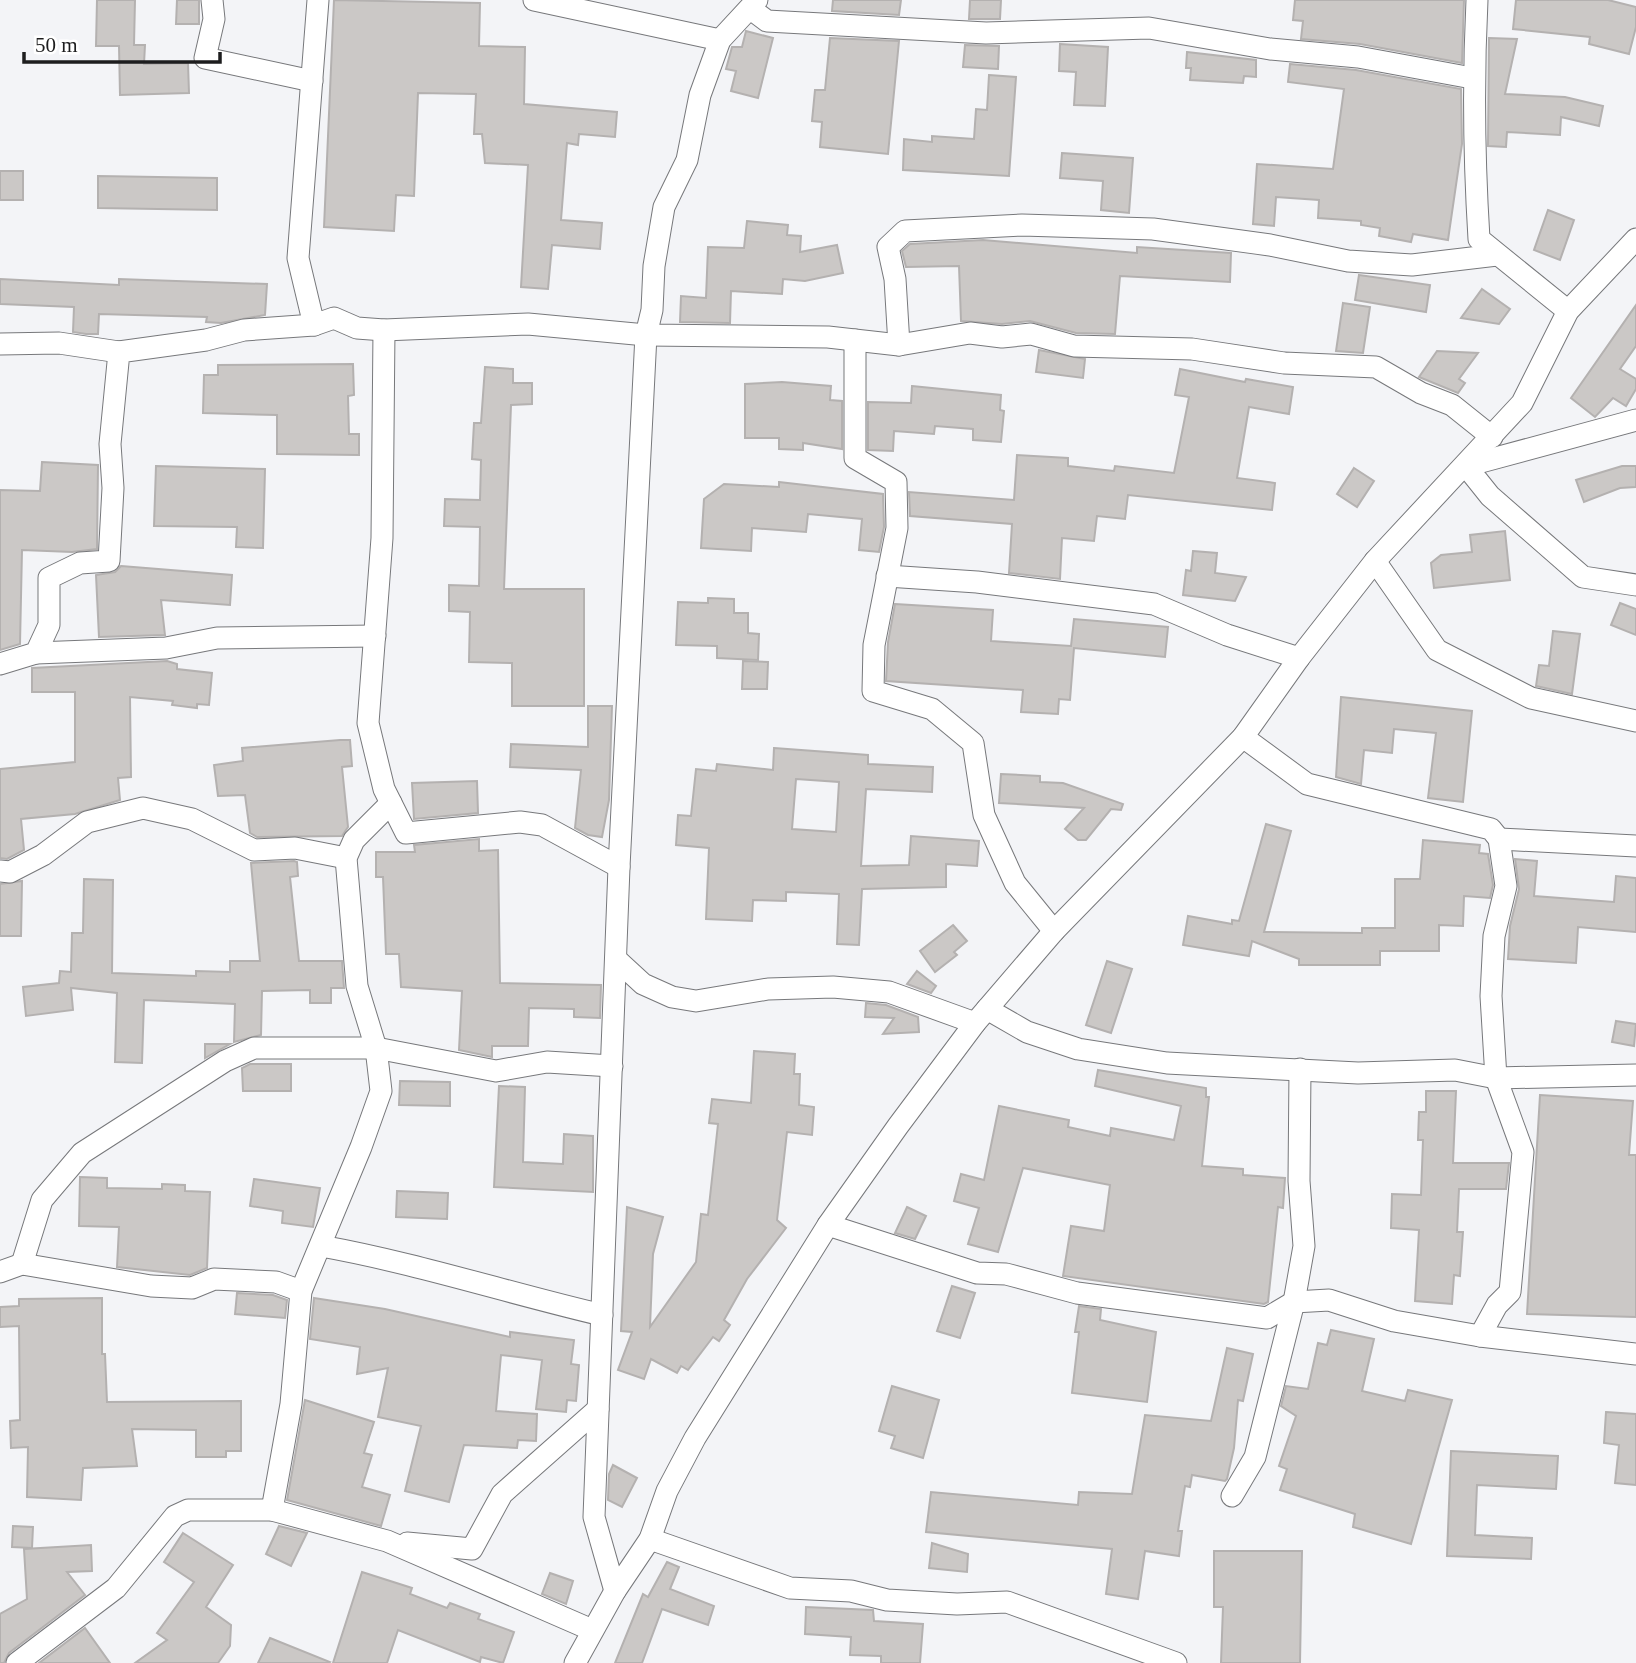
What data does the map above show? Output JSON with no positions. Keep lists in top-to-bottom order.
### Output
{
  "scale_bar": "50 m"
}
